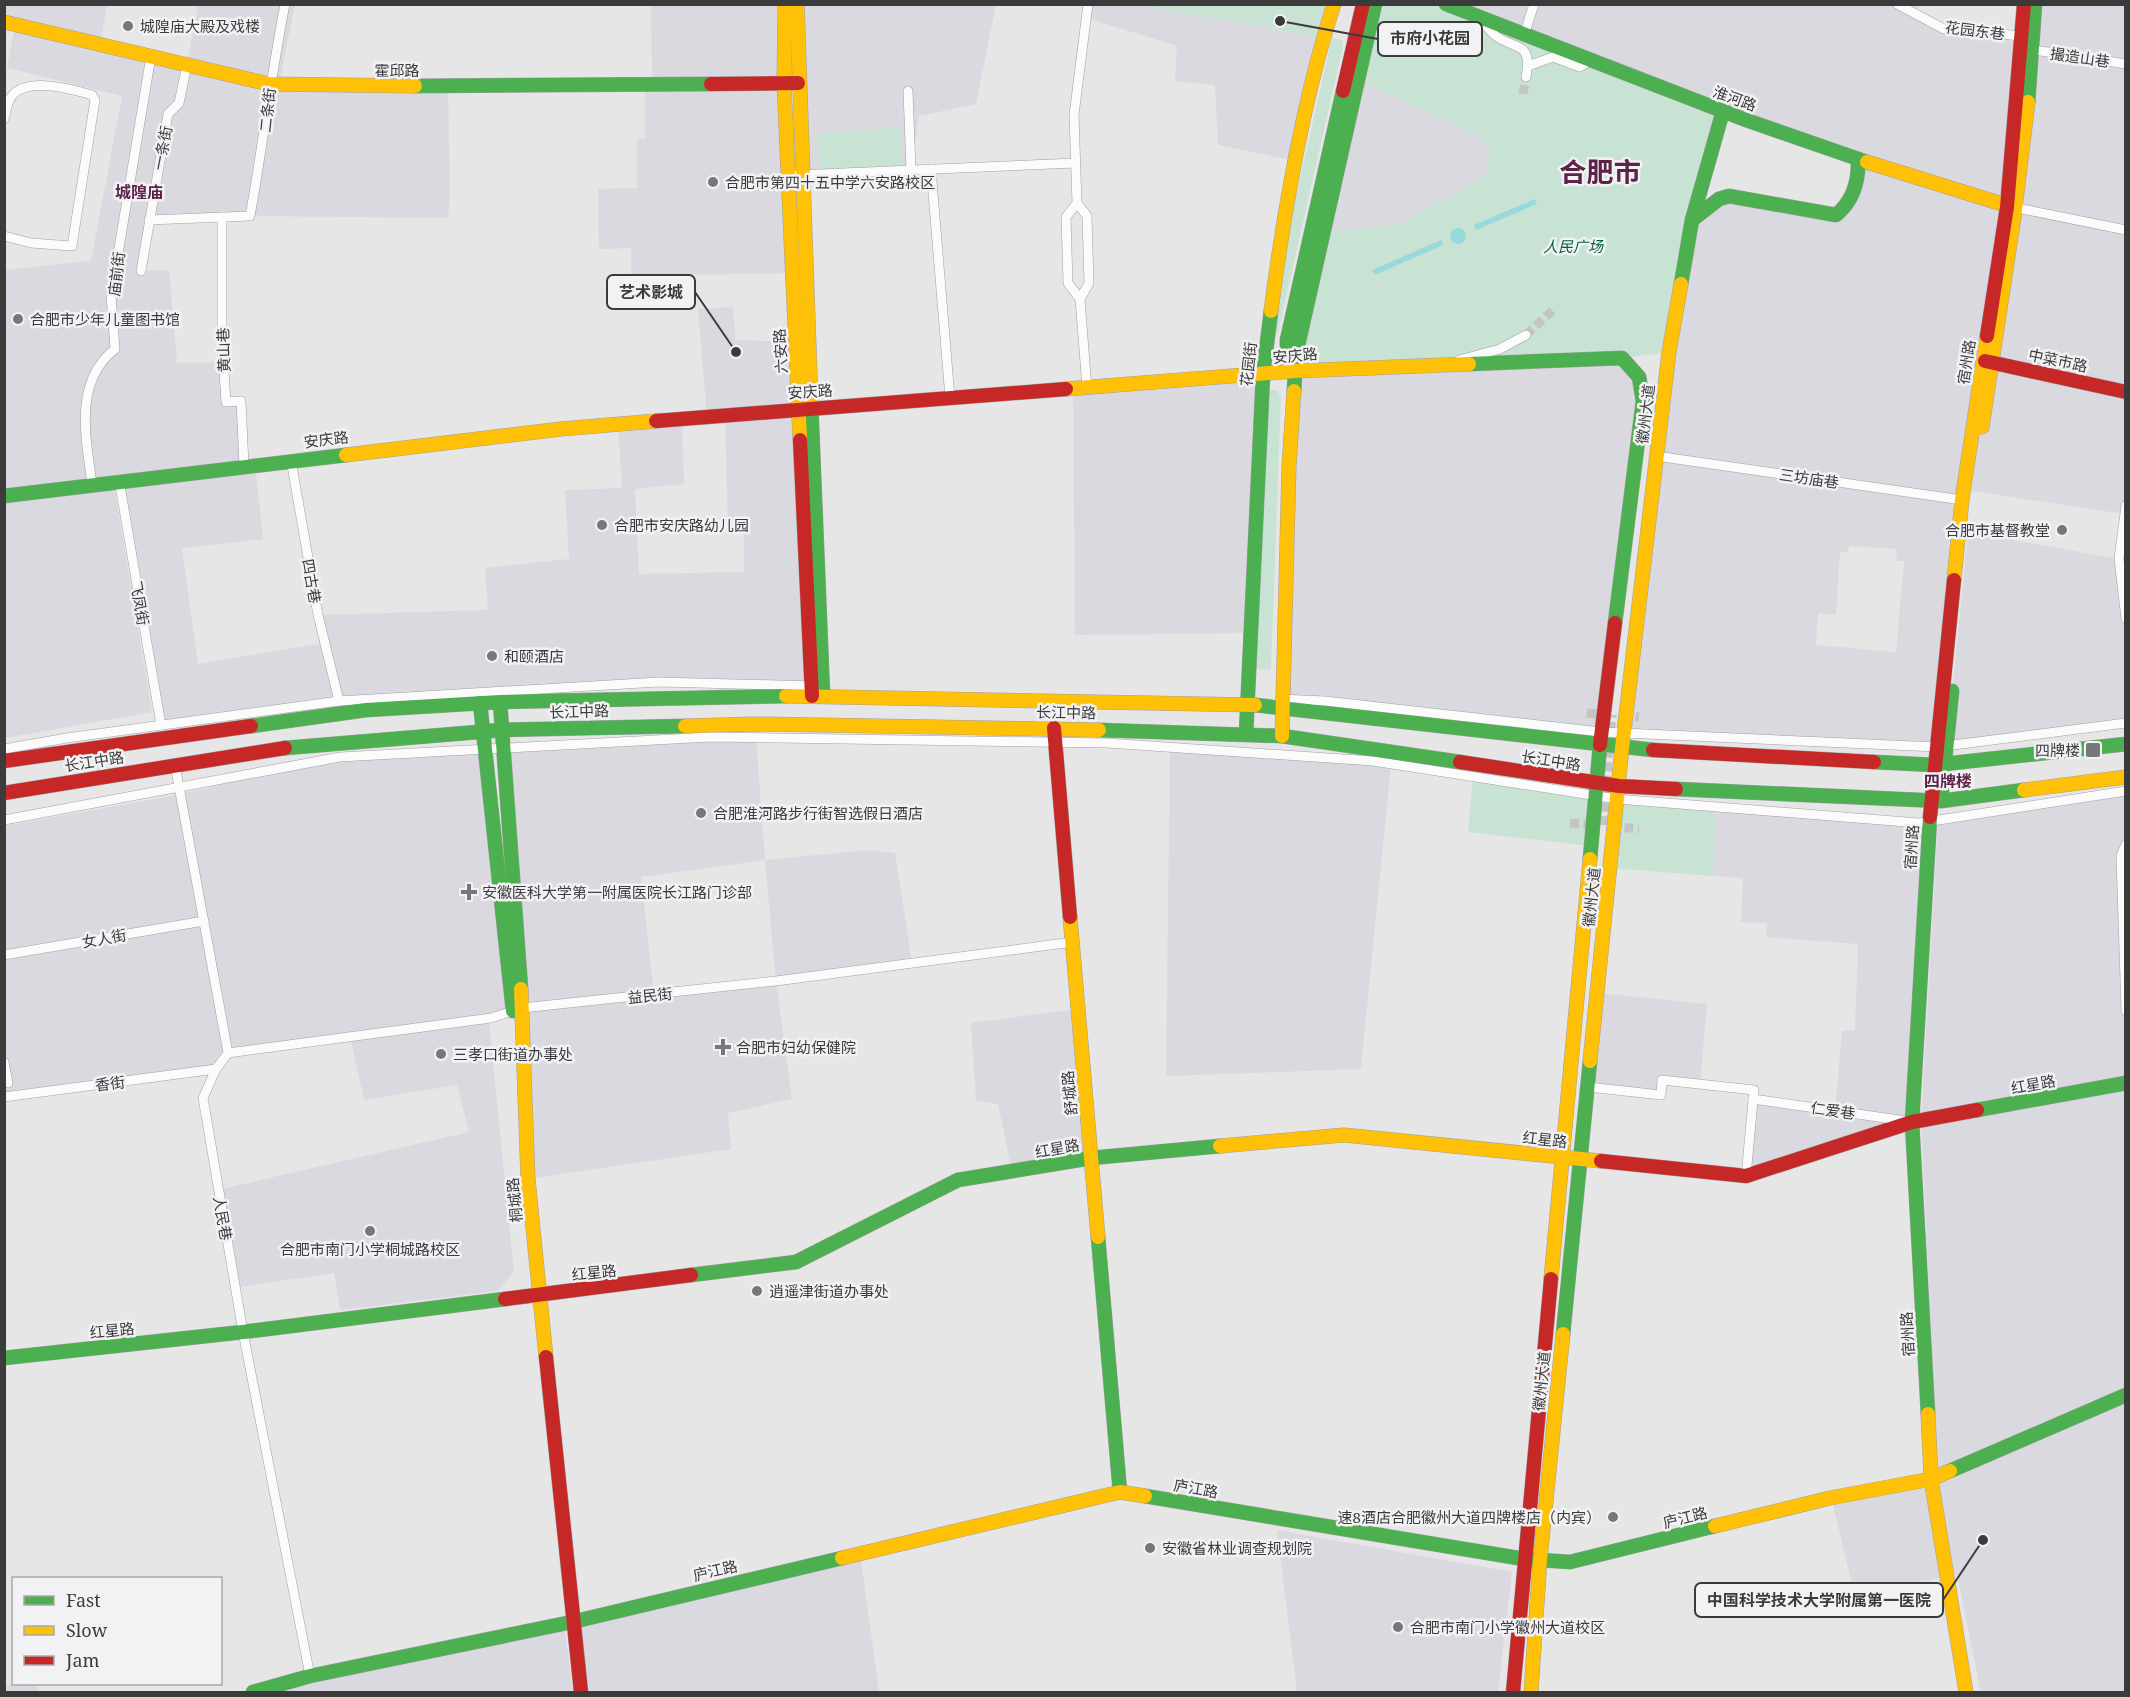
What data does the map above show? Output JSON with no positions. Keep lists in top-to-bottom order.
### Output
{
  "streets": {
    "main road": [
      "霍邱路",
      "淮河路",
      "六安路",
      "安庆路",
      "中菜市路",
      "宿州路",
      "花园街",
      "徽州大道",
      "长江中路",
      "红星路",
      "舒城路",
      "桐城路",
      "庐江路"
    ],
    "street": [
      "花园东巷",
      "撮造山巷",
      "二条街",
      "一条街",
      "庙前街",
      "黄山巷",
      "三坊庙巷",
      "四古巷",
      "飞凤街",
      "女人街",
      "益民街",
      "香街",
      "仁爱巷",
      "人民巷"
    ]
  },
  "crossings": [
    ["花园东巷", "宿州路"],
    ["撮造山巷", "宿州路"],
    ["霍邱路", "二条街"],
    ["霍邱路", "一条街"],
    ["霍邱路", "庙前街"],
    ["霍邱路", "六安路"],
    ["淮河路", "宿州路"],
    ["淮河路", "徽州大道"],
    ["二条街", "黄山巷"],
    ["庙前街", "安庆路"],
    ["黄山巷", "安庆路"],
    ["六安路", "安庆路"],
    ["六安路", "长江中路"],
    ["安庆路", "花园街"],
    ["安庆路", "徽州大道"],
    ["安庆路", "四古巷"],
    ["安庆路", "飞凤街"],
    ["中菜市路", "宿州路"],
    ["宿州路", "三坊庙巷"],
    ["宿州路", "长江中路"],
    ["宿州路", "红星路"],
    ["宿州路", "仁爱巷"],
    ["宿州路", "庐江路"],
    ["花园街", "长江中路"],
    ["徽州大道", "三坊庙巷"],
    ["徽州大道", "长江中路"],
    ["徽州大道", "红星路"],
    ["徽州大道", "庐江路"],
    ["长江中路", "舒城路"],
    ["长江中路", "桐城路"],
    ["益民街", "舒城路"],
    ["益民街", "桐城路"],
    ["益民街", "人民巷"],
    ["香街", "人民巷"],
    ["红星路", "舒城路"],
    ["红星路", "仁爱巷"],
    ["红星路", "桐城路"],
    ["红星路", "人民巷"],
    ["舒城路", "庐江路"],
    ["桐城路", "庐江路"],
    ["人民巷", "庐江路"]
  ],
  "districts": ["合肥市", "城隍庙", "四牌楼"],
  "parks": ["人民广场"],
  "places": {
    "other": [
      "市府小花园",
      "城隍庙大殿及戏楼",
      "合肥市第四十五中学六安路校区",
      "合肥市少年儿童图书馆",
      "艺术影城",
      "合肥市安庆路幼儿园",
      "合肥市基督教堂",
      "和颐酒店",
      "合肥淮河路步行街智选假日酒店",
      "三孝口街道办事处",
      "合肥市南门小学桐城路校区",
      "逍遥津街道办事处",
      "速8酒店合肥徽州大道四牌楼店（内宾）",
      "中国科学技术大学附属第一医院",
      "安徽省林业调查规划院",
      "合肥市南门小学徽州大道校区"
    ],
    "transit": ["四牌楼"],
    "health": ["安徽医科大学第一附属医院长江路门诊部", "合肥市妇幼保健院"]
  },
  "legend": ["Fast", "Slow", "Jam"]
}
